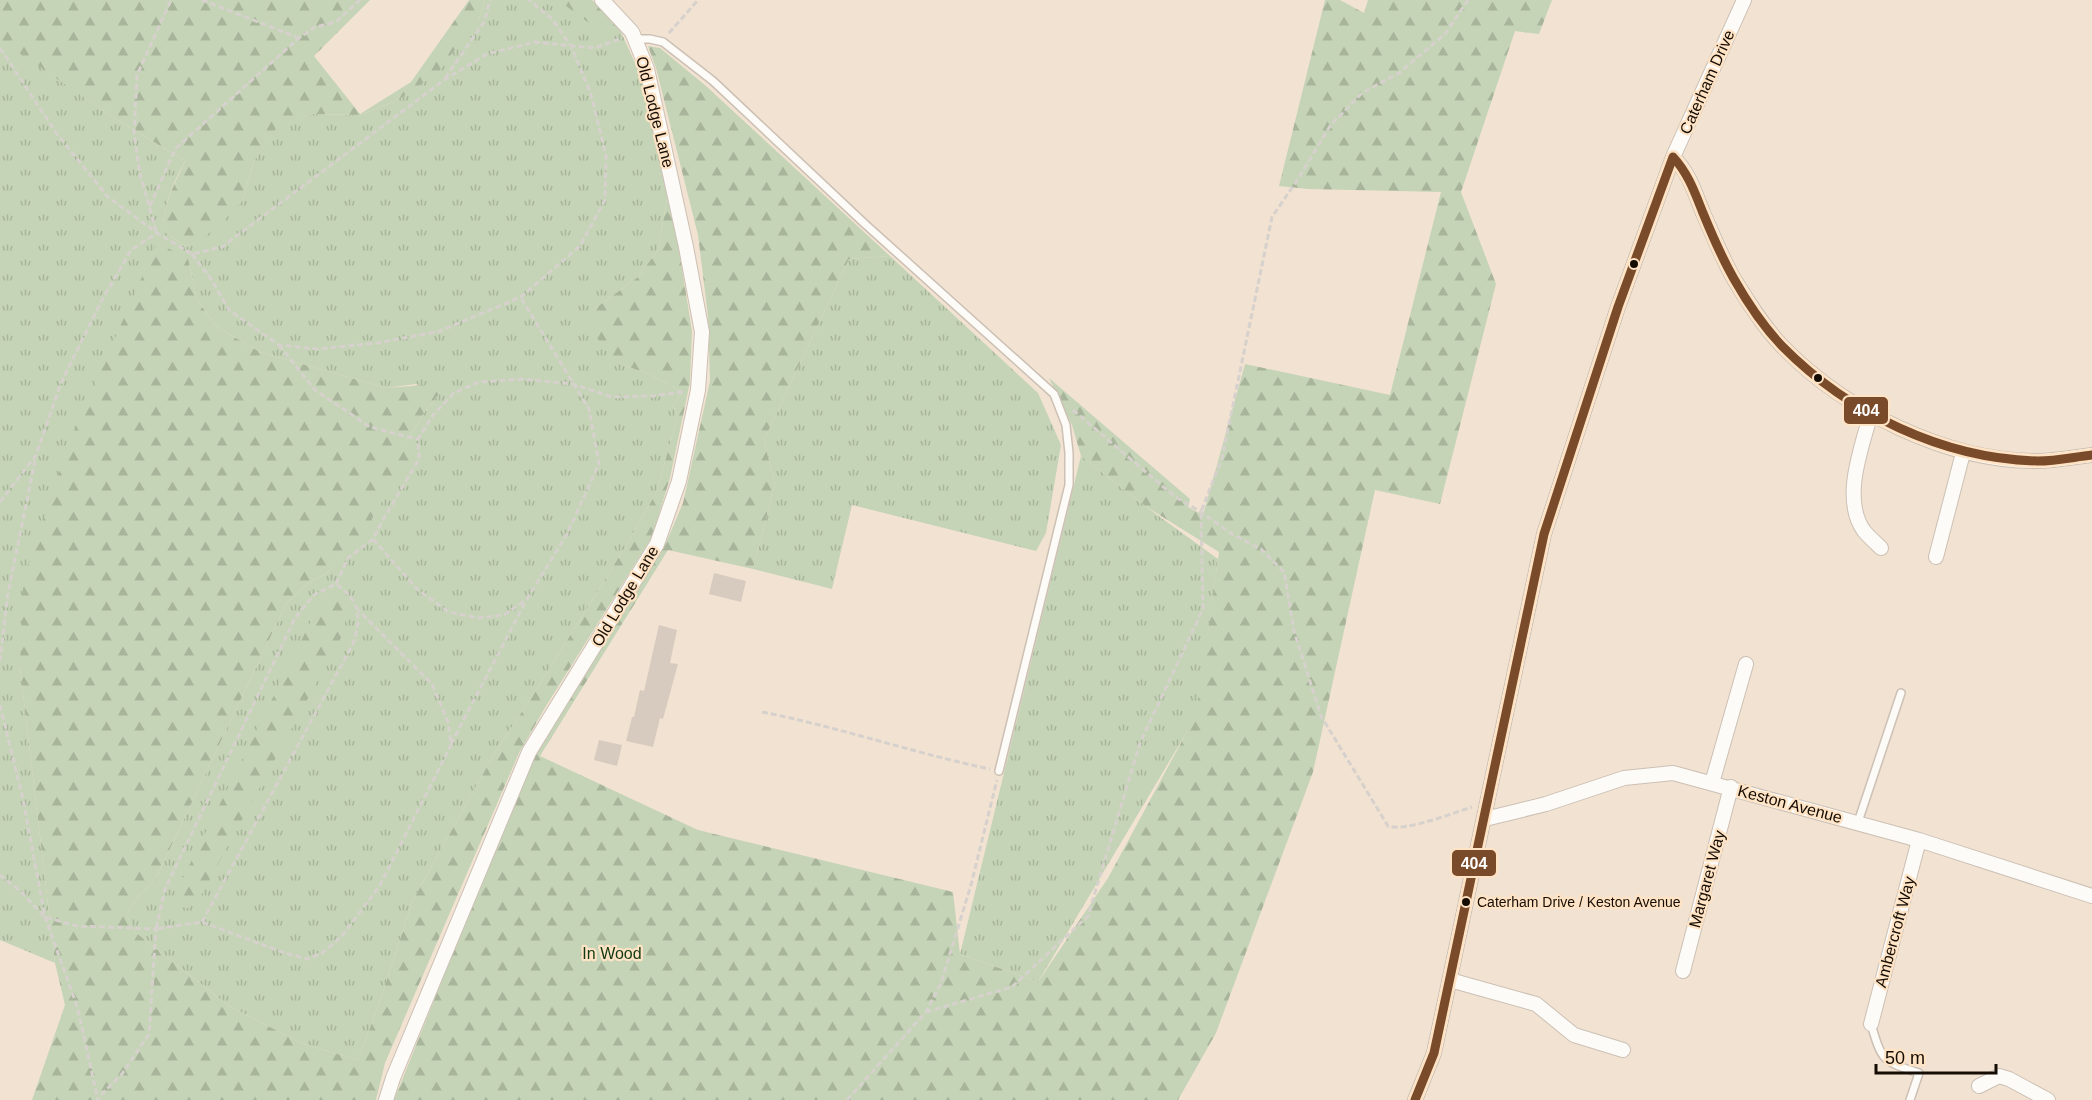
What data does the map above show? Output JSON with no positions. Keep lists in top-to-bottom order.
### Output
{
  "streets": {
    "street": [
      "Caterham Drive",
      "Old Lodge Lane",
      "Keston Avenue",
      "Margaret Way",
      "Ambercroft Way"
    ]
  },
  "crossings": [
    ["Caterham Drive", "Keston Avenue"],
    ["Keston Avenue", "Margaret Way"],
    ["Keston Avenue", "Ambercroft Way"]
  ],
  "parks": ["In Wood"],
  "places": ["Caterham Drive / Keston Avenue"],
  "lines": ["transit line 404"],
  "scale_bar": "50 m"
}
